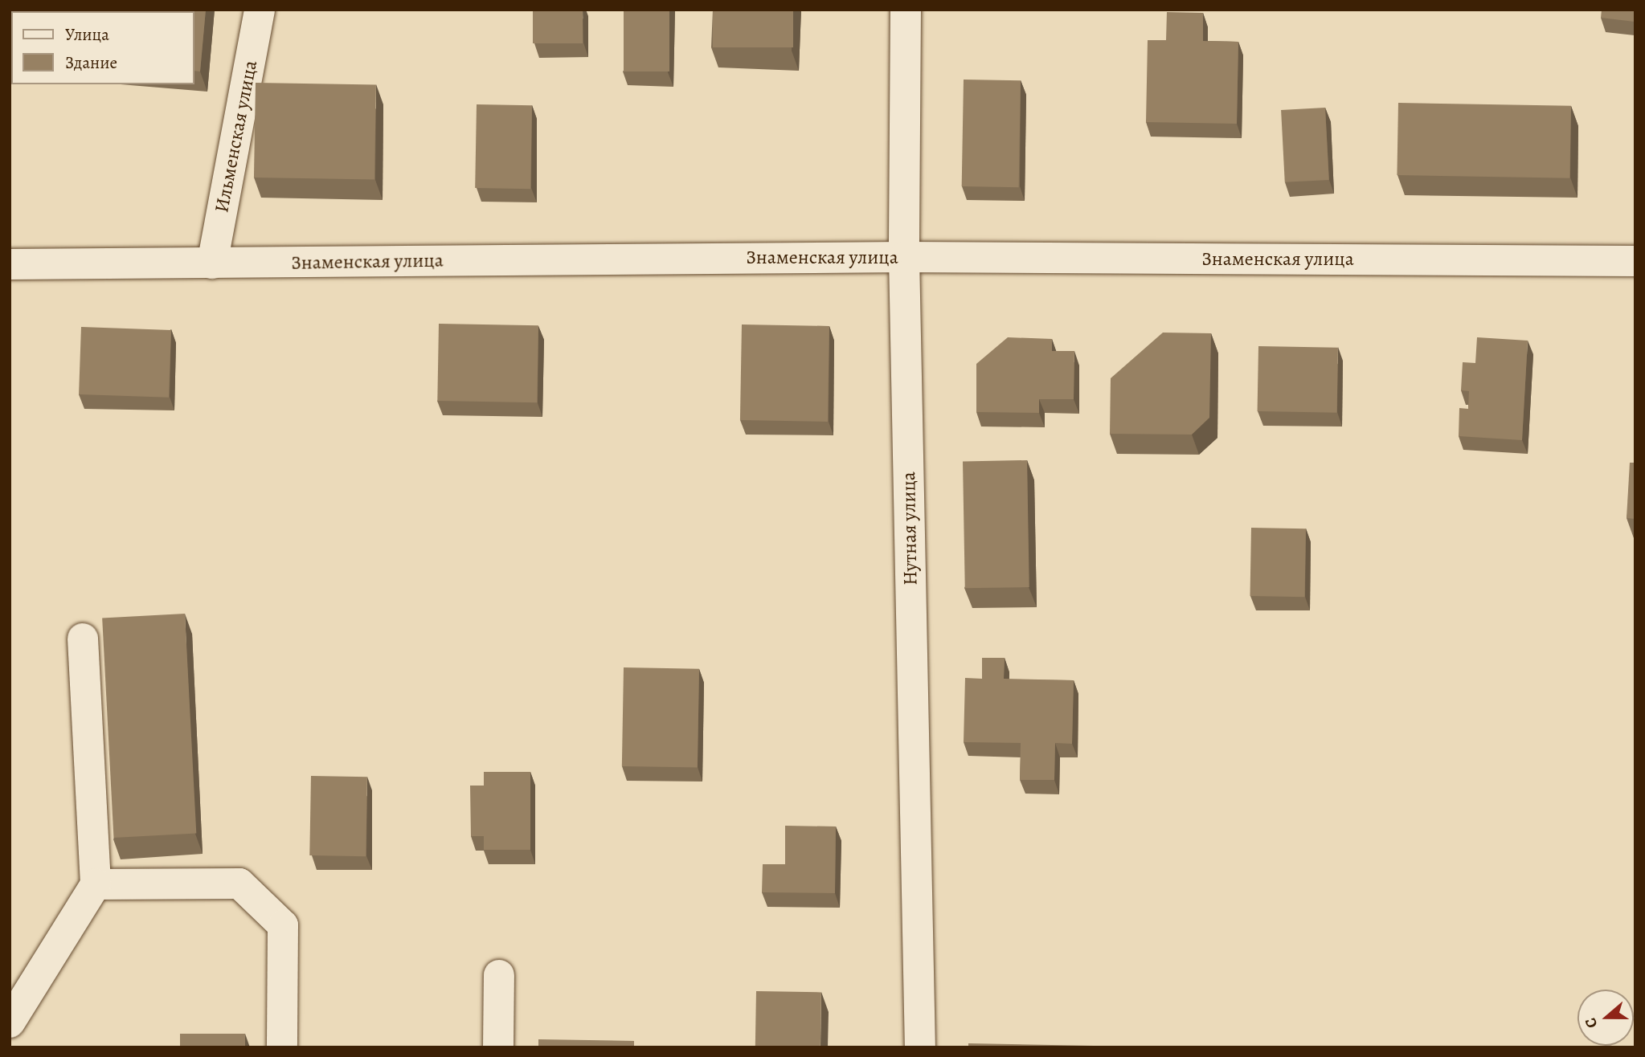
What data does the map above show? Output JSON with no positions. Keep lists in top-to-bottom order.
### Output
{
  "streets": {
    "street": ["Ильменская улица", "Знаменская улица", "Нутная улица"]
  },
  "crossings": [
    ["Ильменская улица", "Знаменская улица"],
    ["Знаменская улица", "Нутная улица"]
  ],
  "legend": ["Улица", "Здание"],
  "north": "left"
}
